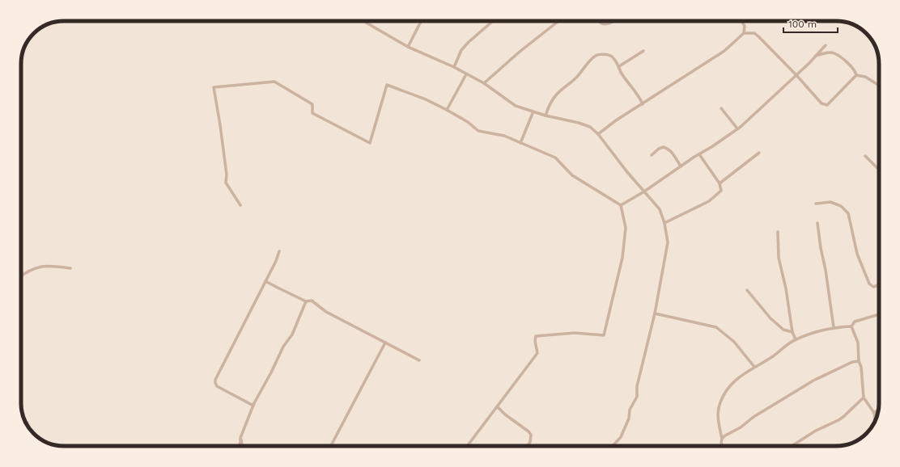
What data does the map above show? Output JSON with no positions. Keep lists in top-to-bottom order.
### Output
{
  "scale_bar": "100 m"
}
